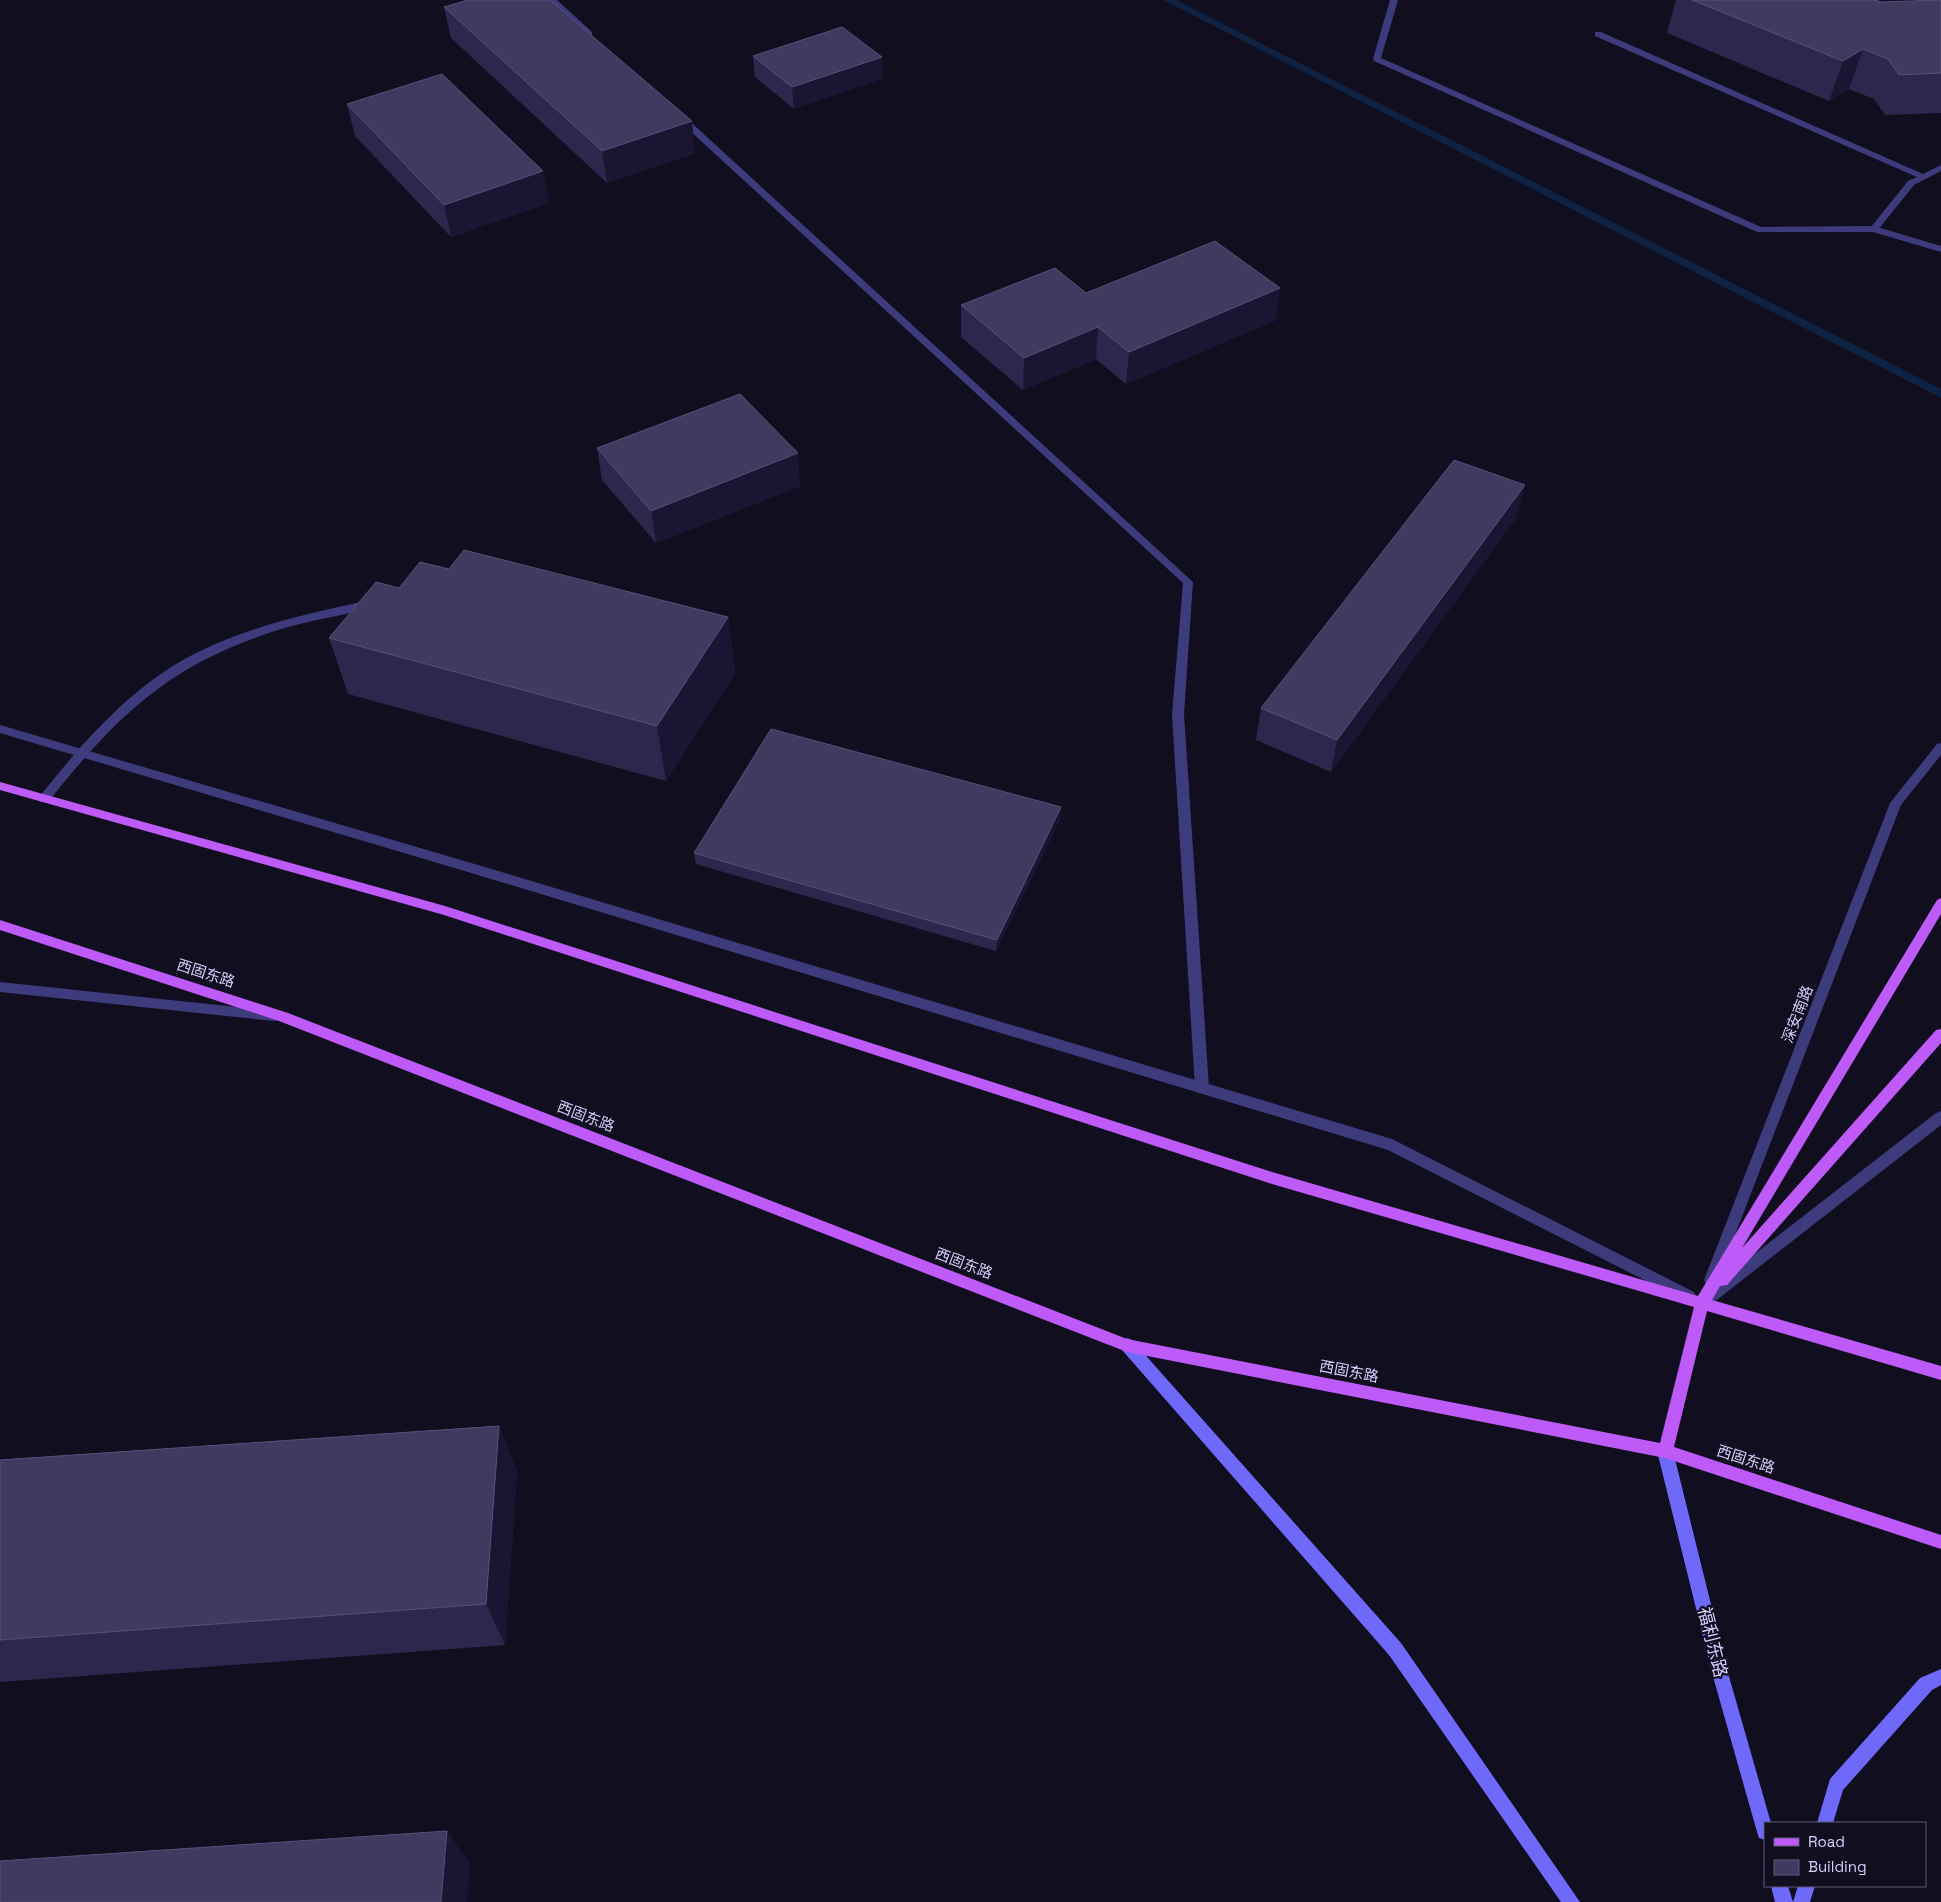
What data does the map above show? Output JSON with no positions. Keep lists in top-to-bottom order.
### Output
{
  "streets": {
    "main road": ["西固东路", "福利东路"],
    "street": ["深安南路"]
  },
  "crossings": [
    ["西固东路", "福利东路"]
  ],
  "legend": ["Road", "Building"]
}
